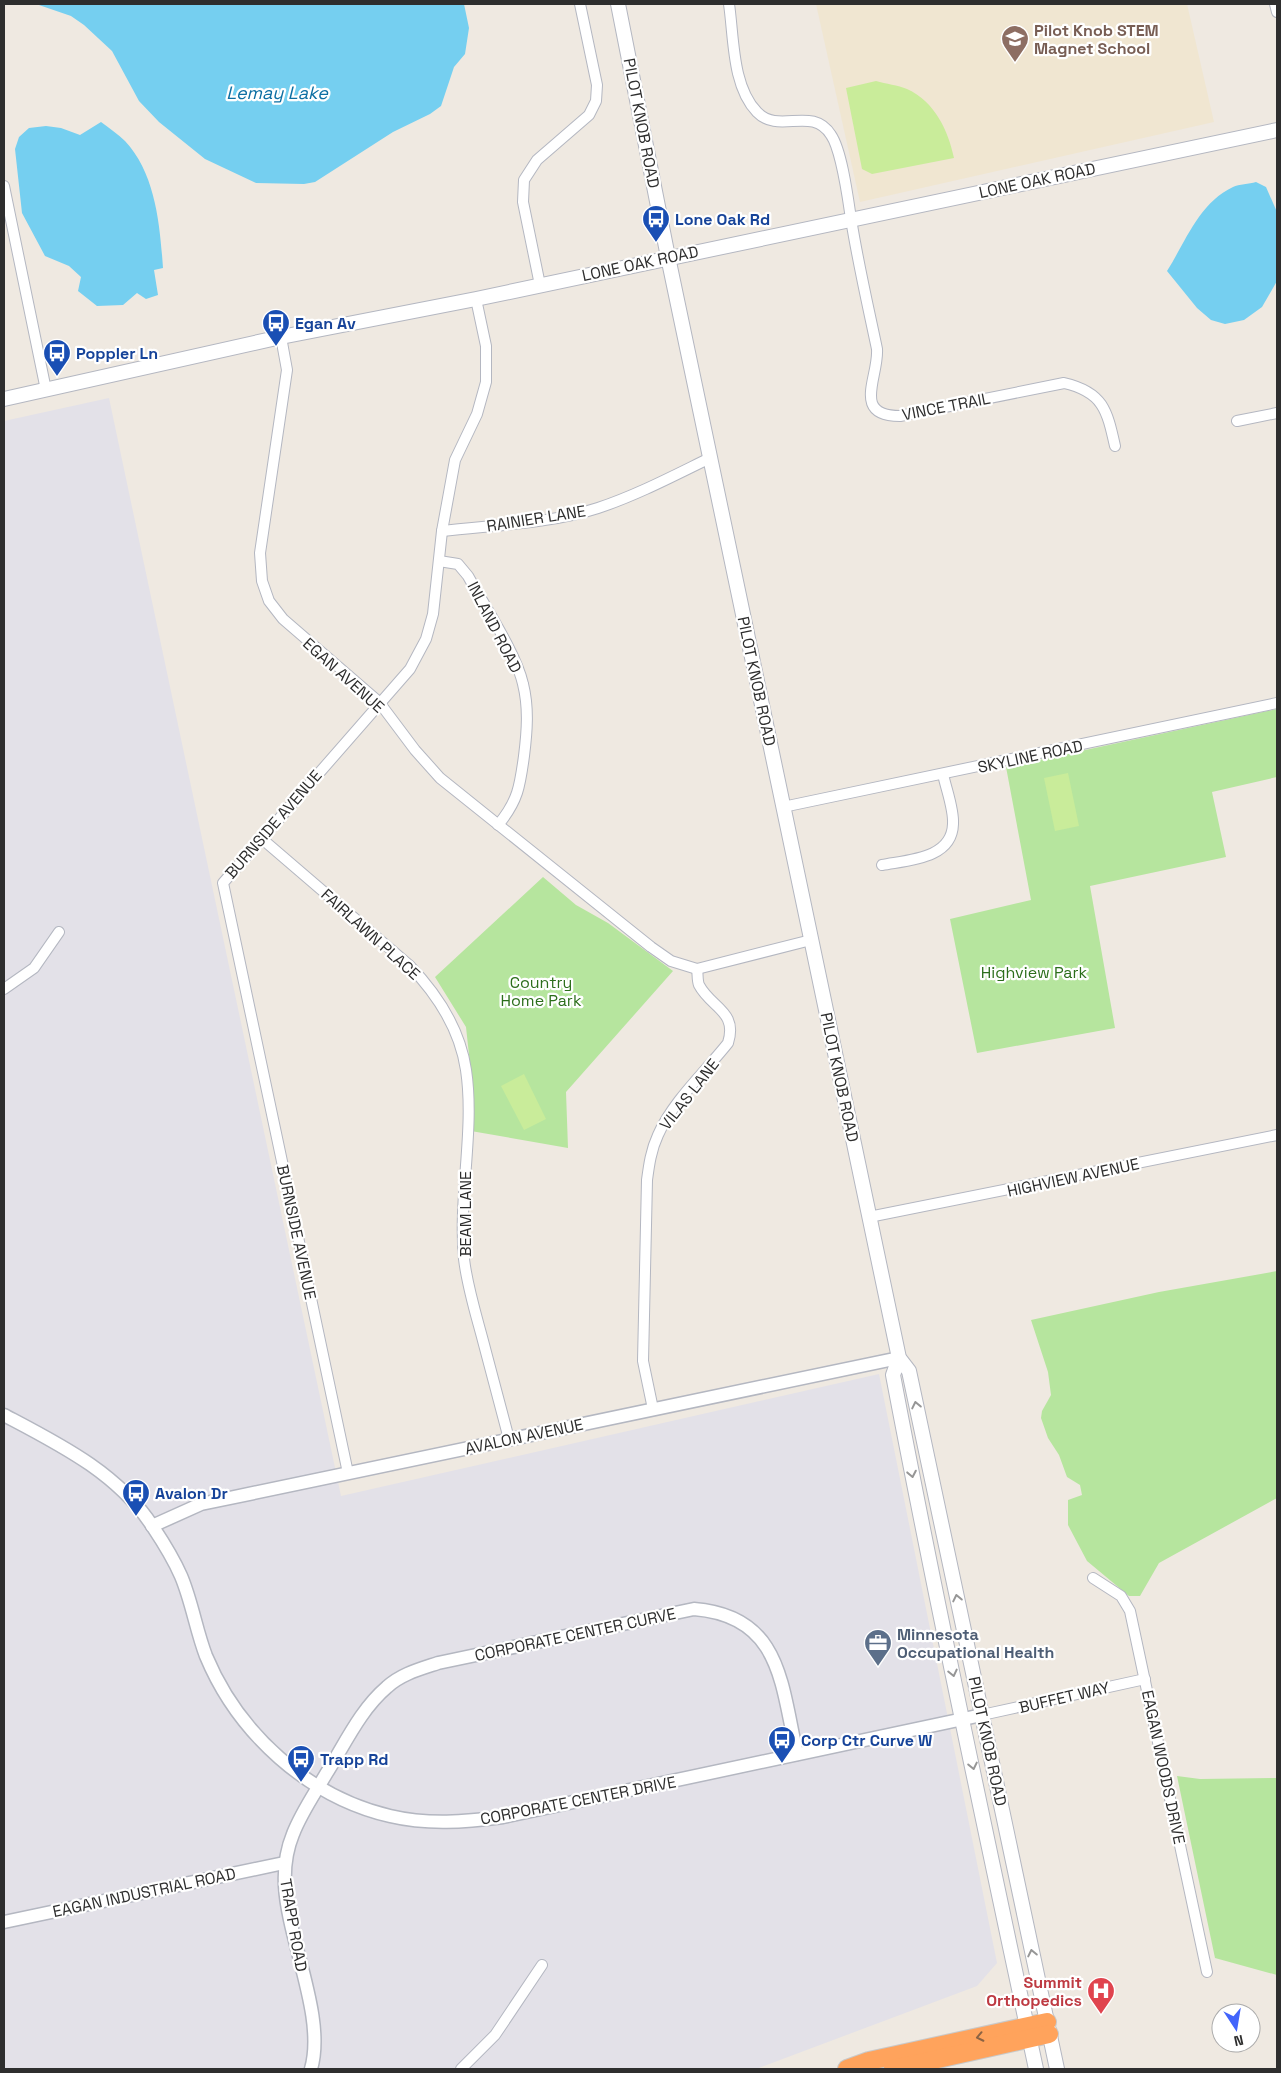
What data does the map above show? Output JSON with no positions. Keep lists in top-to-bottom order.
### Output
{
  "streets": {
    "main road": ["PILOT KNOB ROAD", "LONE OAK ROAD"],
    "street": [
      "VINCE TRAIL",
      "RAINIER LANE",
      "INLAND ROAD",
      "EGAN AVENUE",
      "SKYLINE ROAD",
      "BURNSIDE AVENUE",
      "FAIRLAWN PLACE",
      "VILAS LANE",
      "HIGHVIEW AVENUE",
      "BEAM LANE",
      "AVALON AVENUE",
      "CORPORATE CENTER CURVE",
      "BUFFET WAY",
      "EAGAN WOODS DRIVE",
      "CORPORATE CENTER DRIVE",
      "EAGAN INDUSTRIAL ROAD",
      "TRAPP ROAD"
    ]
  },
  "crossings": [
    ["PILOT KNOB ROAD", "LONE OAK ROAD"],
    ["PILOT KNOB ROAD", "RAINIER LANE"],
    ["PILOT KNOB ROAD", "SKYLINE ROAD"],
    ["PILOT KNOB ROAD", "HIGHVIEW AVENUE"],
    ["PILOT KNOB ROAD", "AVALON AVENUE"],
    ["PILOT KNOB ROAD", "BUFFET WAY"],
    ["PILOT KNOB ROAD", "CORPORATE CENTER DRIVE"],
    ["LONE OAK ROAD", "VINCE TRAIL"],
    ["LONE OAK ROAD", "EGAN AVENUE"],
    ["LONE OAK ROAD", "BURNSIDE AVENUE"],
    ["RAINIER LANE", "BURNSIDE AVENUE"],
    ["INLAND ROAD", "EGAN AVENUE"],
    ["INLAND ROAD", "BURNSIDE AVENUE"],
    ["EGAN AVENUE", "BURNSIDE AVENUE"],
    ["EGAN AVENUE", "VILAS LANE"],
    ["BURNSIDE AVENUE", "FAIRLAWN PLACE"],
    ["BURNSIDE AVENUE", "AVALON AVENUE"],
    ["FAIRLAWN PLACE", "BEAM LANE"],
    ["VILAS LANE", "AVALON AVENUE"],
    ["BEAM LANE", "AVALON AVENUE"],
    ["AVALON AVENUE", "CORPORATE CENTER DRIVE"],
    ["CORPORATE CENTER CURVE", "CORPORATE CENTER DRIVE"],
    ["CORPORATE CENTER CURVE", "TRAPP ROAD"],
    ["BUFFET WAY", "EAGAN WOODS DRIVE"],
    ["BUFFET WAY", "CORPORATE CENTER DRIVE"],
    ["CORPORATE CENTER DRIVE", "TRAPP ROAD"],
    ["EAGAN INDUSTRIAL ROAD", "TRAPP ROAD"]
  ],
  "water": ["Lemay Lake"],
  "parks": ["Highview Park", "Country Home Park"],
  "places": {
    "school or university": ["Pilot Knob STEM Magnet School"],
    "bus stop": [
      "Lone Oak Rd",
      "Egan Av",
      "Poppler Ln",
      "Avalon Dr",
      "Corp Ctr Curve W",
      "Trapp Rd"
    ],
    "office": ["Minnesota Occupational Health"],
    "hospital": ["Summit Orthopedics"]
  },
  "north": "bottom"
}
